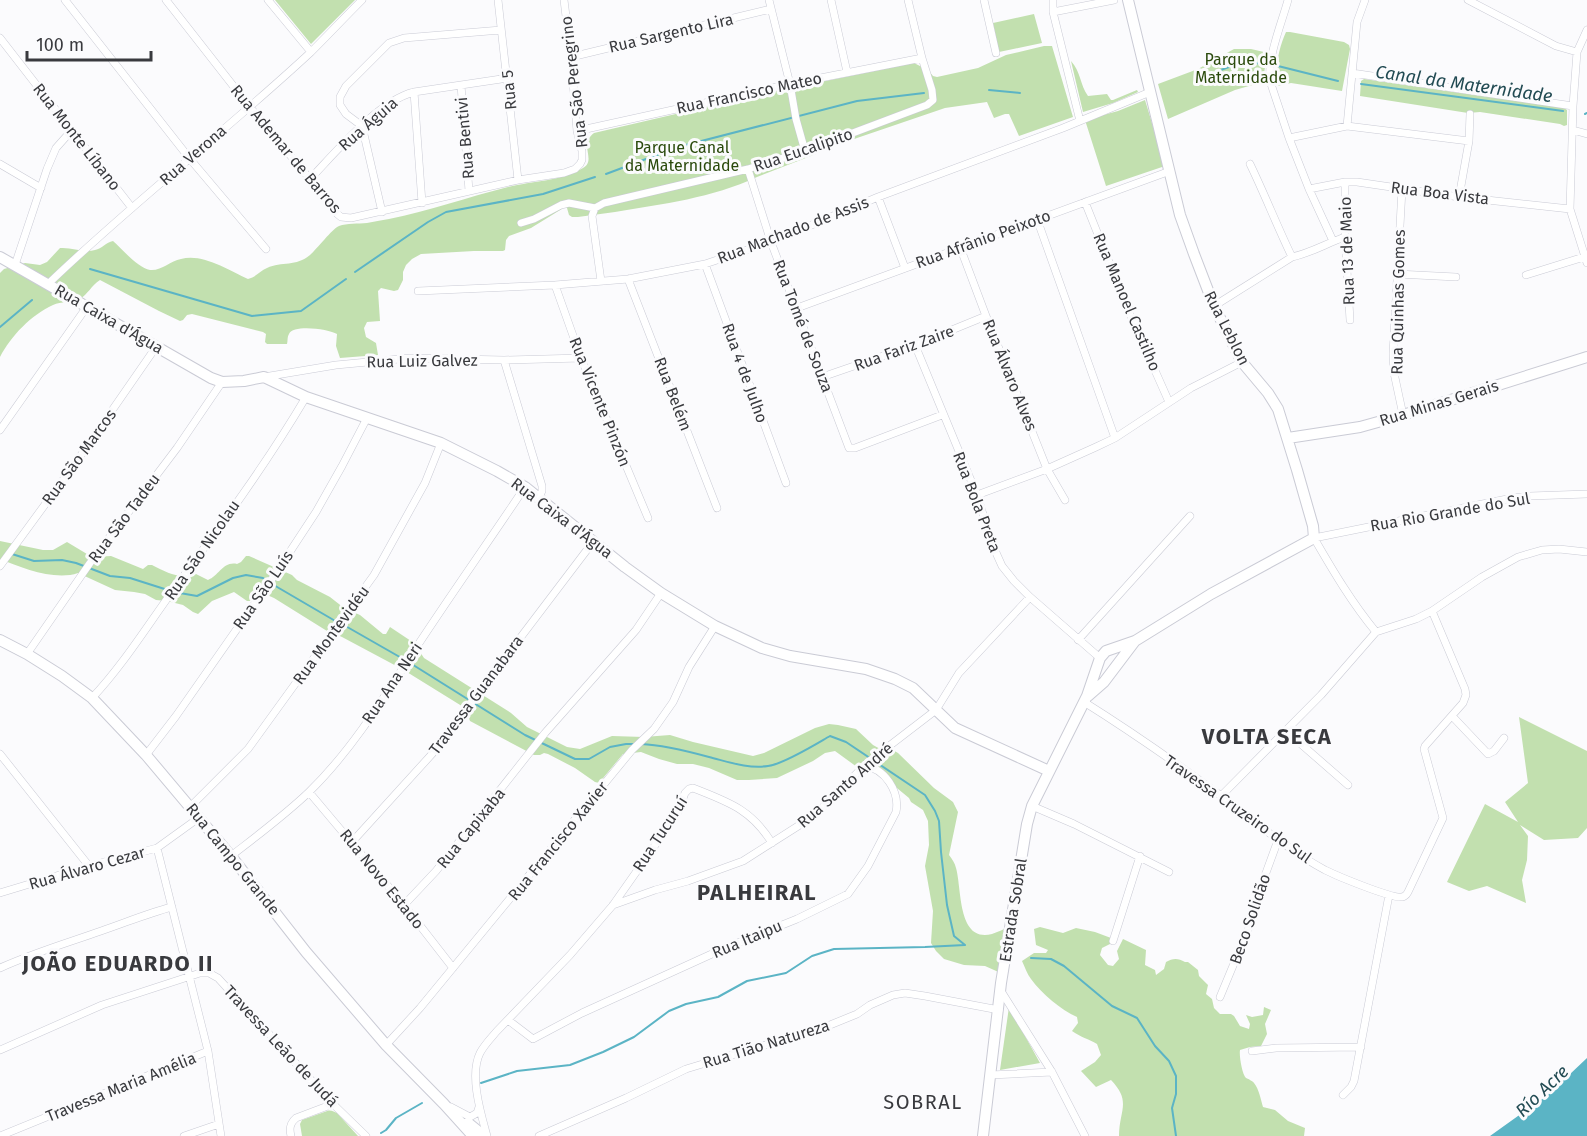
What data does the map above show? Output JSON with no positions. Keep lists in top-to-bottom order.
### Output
{
  "streets": {
    "street": [
      "Rua Sargento Lira",
      "Rua São Peregrino",
      "Rua 5",
      "Rua Francisco Mateo",
      "Rua Águia",
      "Rua Monte Líbano",
      "Rua Bentivi",
      "Rua Ademar de Barros",
      "Rua Eucalipito",
      "Rua Verona",
      "Rua Boa Vista",
      "Rua Machado de Assis",
      "Rua Afrânio Peixoto",
      "Rua 13 de Maio",
      "Rua Manoel Castilho",
      "Rua Quinhas Gomes",
      "Rua Caixa d'Água",
      "Rua Tomé de Souza",
      "Rua Leblon",
      "Rua Fariz Zaire",
      "Rua Luiz Galvez",
      "Rua 4 de Julho",
      "Rua Álvaro Alves",
      "Rua Belém",
      "Rua Vicente Pinzón",
      "Rua Minas Gerais",
      "Rua São Marcos",
      "Rua Bola Preta",
      "Rua Rio Grande do Sul",
      "Rua São Tadeu",
      "Rua São Nicolau",
      "Rua São Luís",
      "Rua Montevidéu",
      "Rua Ana Neri",
      "Travessa Guanabara",
      "Rua Santo André",
      "Travessa Cruzeiro do Sul",
      "Rua Capixaba",
      "Rua Tucuruí",
      "Rua Francisco Xavier",
      "Rua Campo Grande",
      "Rua Álvaro Cezar",
      "Rua Novo Estado",
      "Estrada Sobral",
      "Beco Solidão",
      "Rua Itaipu",
      "Rua Tião Natureza",
      "Travessa Leão de Judá",
      "Travessa Maria Amélia"
    ]
  },
  "crossings": [
    ["Rua Sargento Lira", "Rua São Peregrino"],
    ["Rua São Peregrino", "Rua Francisco Mateo"],
    ["Rua São Peregrino", "Rua Ademar de Barros"],
    ["Rua 5", "Rua Águia"],
    ["Rua 5", "Rua Ademar de Barros"],
    ["Rua Francisco Mateo", "Rua Eucalipito"],
    ["Rua Águia", "Rua Bentivi"],
    ["Rua Águia", "Rua Ademar de Barros"],
    ["Rua Monte Líbano", "Rua Verona"],
    ["Rua Bentivi", "Rua Ademar de Barros"],
    ["Rua Ademar de Barros", "Rua Verona"],
    ["Rua Eucalipito", "Rua Tomé de Souza"],
    ["Rua Verona", "Rua Caixa d'Água"],
    ["Rua Boa Vista", "Rua 13 de Maio"],
    ["Rua Boa Vista", "Rua Quinhas Gomes"],
    ["Rua Machado de Assis", "Rua Tomé de Souza"],
    ["Rua Machado de Assis", "Rua Leblon"],
    ["Rua Machado de Assis", "Rua 4 de Julho"],
    ["Rua Machado de Assis", "Rua Belém"],
    ["Rua Machado de Assis", "Rua Vicente Pinzón"],
    ["Rua Afrânio Peixoto", "Rua Manoel Castilho"],
    ["Rua Afrânio Peixoto", "Rua Tomé de Souza"],
    ["Rua Afrânio Peixoto", "Rua Leblon"],
    ["Rua Afrânio Peixoto", "Rua Álvaro Alves"],
    ["Rua Quinhas Gomes", "Rua Minas Gerais"],
    ["Rua Caixa d'Água", "Rua Luiz Galvez"],
    ["Rua Caixa d'Água", "Rua São Marcos"],
    ["Rua Caixa d'Água", "Rua São Tadeu"],
    ["Rua Caixa d'Água", "Rua São Nicolau"],
    ["Rua Caixa d'Água", "Rua São Luís"],
    ["Rua Caixa d'Água", "Rua Montevidéu"],
    ["Rua Caixa d'Água", "Rua Ana Neri"],
    ["Rua Caixa d'Água", "Travessa Guanabara"],
    ["Rua Caixa d'Água", "Rua Santo André"],
    ["Rua Caixa d'Água", "Rua Capixaba"],
    ["Rua Caixa d'Água", "Rua Francisco Xavier"],
    ["Rua Caixa d'Água", "Estrada Sobral"],
    ["Rua Tomé de Souza", "Rua Fariz Zaire"],
    ["Rua Tomé de Souza", "Rua Bola Preta"],
    ["Rua Leblon", "Rua Minas Gerais"],
    ["Rua Leblon", "Rua Rio Grande do Sul"],
    ["Rua Leblon", "Estrada Sobral"],
    ["Rua Fariz Zaire", "Rua Álvaro Alves"],
    ["Rua Fariz Zaire", "Rua Bola Preta"],
    ["Rua Luiz Galvez", "Rua Vicente Pinzón"],
    ["Rua Bola Preta", "Rua Santo André"],
    ["Rua Bola Preta", "Estrada Sobral"],
    ["Rua Rio Grande do Sul", "Estrada Sobral"],
    ["Rua São Tadeu", "Rua Campo Grande"],
    ["Rua São Nicolau", "Rua Campo Grande"],
    ["Rua São Luís", "Rua Campo Grande"],
    ["Rua Montevidéu", "Rua Campo Grande"],
    ["Rua Ana Neri", "Rua Campo Grande"],
    ["Rua Ana Neri", "Rua Novo Estado"],
    ["Travessa Guanabara", "Rua Novo Estado"],
    ["Rua Santo André", "Rua Tucuruí"],
    ["Rua Santo André", "Rua Campo Grande"],
    ["Rua Santo André", "Rua Itaipu"],
    ["Travessa Cruzeiro do Sul", "Estrada Sobral"],
    ["Travessa Cruzeiro do Sul", "Beco Solidão"],
    ["Rua Capixaba", "Rua Novo Estado"],
    ["Rua Francisco Xavier", "Rua Campo Grande"],
    ["Rua Francisco Xavier", "Rua Novo Estado"],
    ["Rua Campo Grande", "Rua Álvaro Cezar"],
    ["Estrada Sobral", "Rua Tião Natureza"]
  ],
  "districts": [
    "VOLTA SECA",
    "PALHEIRAL",
    "JOÃO EDUARDO II",
    "SOBRAL"
  ],
  "water": ["Canal da Maternidade", "Río Acre"],
  "parks": ["Parque da Maternidade", "Parque Canal da Maternidade"],
  "scale_bar": "100 m"
}
